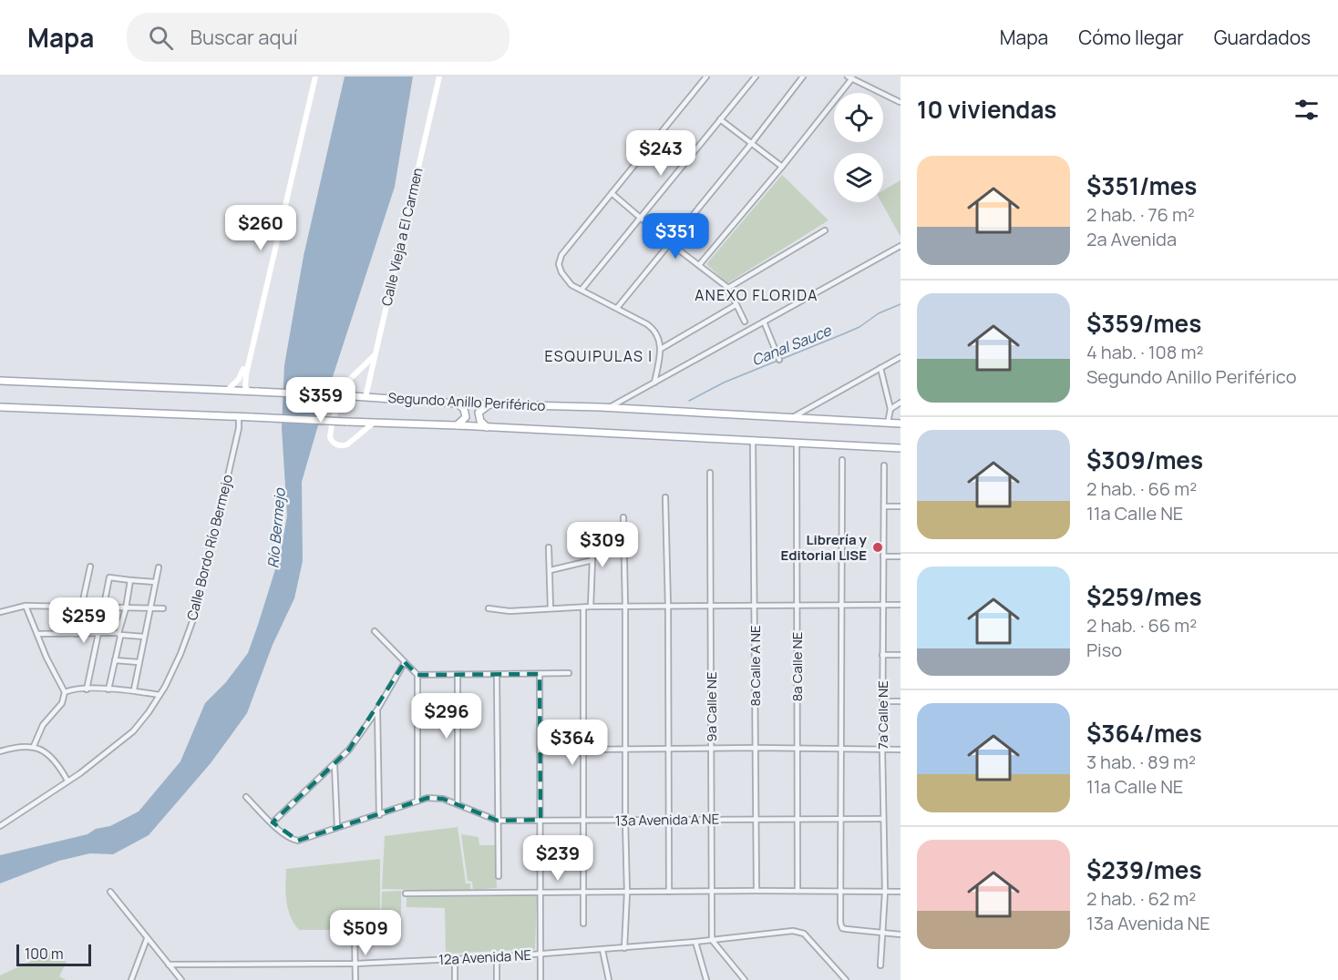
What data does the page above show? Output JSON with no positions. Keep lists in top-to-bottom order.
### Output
{
  "streets": {
    "main road": ["Calle Vieja a El Carmen", "Segundo Anillo Periférico"],
    "street": [
      "Calle Bordo Río Bermejo",
      "8a Calle A NE",
      "8a Calle NE",
      "9a Calle NE",
      "7a Calle NE",
      "13a Avenida A NE",
      "12a Avenida NE"
    ]
  },
  "crossings": [
    ["Calle Vieja a El Carmen", "Segundo Anillo Periférico"],
    ["Segundo Anillo Periférico", "Calle Bordo Río Bermejo"],
    ["Segundo Anillo Periférico", "8a Calle A NE"],
    ["Segundo Anillo Periférico", "8a Calle NE"],
    ["8a Calle A NE", "13a Avenida A NE"],
    ["8a Calle NE", "13a Avenida A NE"],
    ["9a Calle NE", "13a Avenida A NE"],
    ["9a Calle NE", "12a Avenida NE"],
    ["7a Calle NE", "13a Avenida A NE"]
  ],
  "districts": ["ANEXO FLORIDA", "ESQUIPULAS I"],
  "water": ["Canal Sauce", "Río Bermejo"],
  "places": ["Librería y Editorial LISE"],
  "scale_bar": "100 m",
  "page": {
    "header": "Mapa",
    "search": "Buscar aquí",
    "nav": ["Mapa", "Cómo llegar", "Guardados"],
    "heading": "10 viviendas",
    "price": [
      "$243",
      "$260",
      "$351",
      "$359",
      "$309",
      "$259",
      "$296",
      "$364",
      "$239",
      "$509"
    ],
    "list": [
      {
        "name": "$351/mes",
        "note": "2 hab. · 76 m² · 2a Avenida"
      },
      {
        "name": "$359/mes",
        "note": "4 hab. · 108 m² · Segundo Anillo Periférico"
      },
      {
        "name": "$309/mes",
        "note": "2 hab. · 66 m² · 11a Calle NE"
      },
      {
        "name": "$259/mes",
        "note": "2 hab. · 66 m² · Piso"
      },
      {
        "name": "$364/mes",
        "note": "3 hab. · 89 m² · 11a Calle NE"
      },
      {
        "name": "$239/mes",
        "note": "2 hab. · 62 m² · 13a Avenida NE"
      }
    ],
    "scale": "100 m"
  }
}
